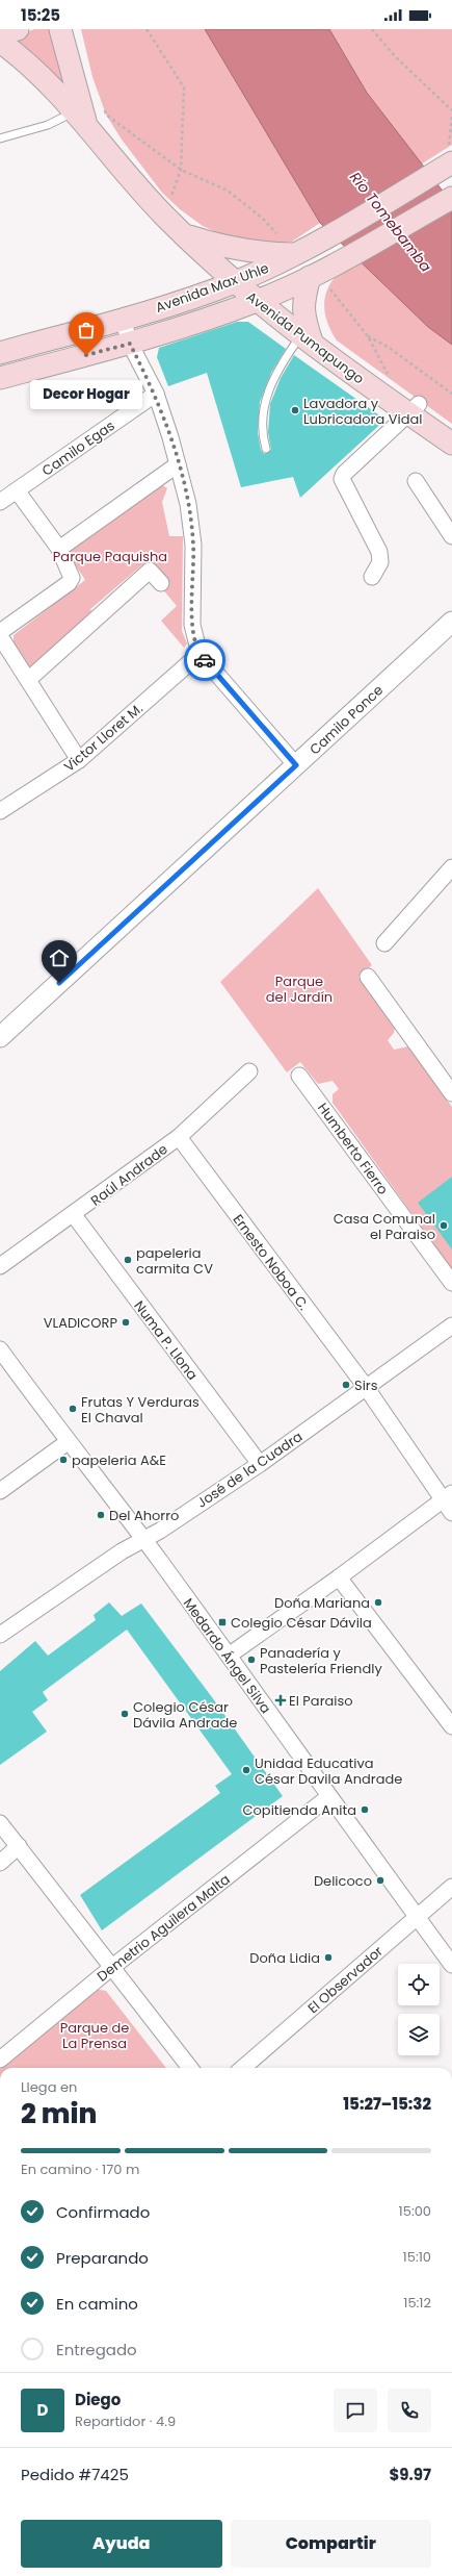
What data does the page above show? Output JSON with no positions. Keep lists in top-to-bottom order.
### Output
{
  "streets": {
    "main road": ["Avenida Max Uhle", "Avenida Pumapungo"],
    "street": [
      "Camilo Egas",
      "Camilo Ponce",
      "Victor Lloret M.",
      "Humberto Fierro",
      "Raúl Andrade",
      "Ernesto Noboa C.",
      "Numa P. Llona",
      "José de la Cuadra",
      "Medardo Ángel Silva",
      "Demetrio Aguilera Malta",
      "El Observador"
    ]
  },
  "crossings": [
    ["Avenida Max Uhle", "Avenida Pumapungo"],
    ["Raúl Andrade", "Ernesto Noboa C."],
    ["Raúl Andrade", "Numa P. Llona"],
    ["Ernesto Noboa C.", "José de la Cuadra"],
    ["Numa P. Llona", "José de la Cuadra"],
    ["José de la Cuadra", "Medardo Ángel Silva"],
    ["Medardo Ángel Silva", "Demetrio Aguilera Malta"],
    ["Medardo Ángel Silva", "El Observador"]
  ],
  "water": ["Río Tomebamba"],
  "parks": ["Parque Paquisha", "Parque del Jardín", "Parque de La Prensa"],
  "places": {
    "other": [
      "Decor Hogar",
      "Lavadora y Lubricadora Vidal",
      "Casa Comunal el Paraiso",
      "papeleria carmita CV",
      "VLADICORP",
      "Sirs",
      "Frutas Y Verduras El Chaval",
      "papeleria A&E",
      "Del Ahorro",
      "Doña Mariana",
      "Panadería y Pastelería Friendly",
      "Colegio César Dávila Andrade",
      "Unidad Educativa César Davila Andrade",
      "Copitienda Anita",
      "Delicoco",
      "Doña Lidia"
    ],
    "transit": ["Colegio César Dávila"],
    "health": ["El Paraiso"]
  },
  "page": {
    "status": "15:25",
    "bubble": "Decor Hogar",
    "heading": ["2 min", "Llega en", "15:27–15:32"],
    "panel": [
      "Diego",
      "Repartidor · 4.9",
      "Pedido #7425",
      "$9.97"
    ],
    "bar": "En camino · 170 m",
    "list": [
      ["Confirmado", "15:00"],
      ["Preparando", "15:10"],
      ["En camino", "15:12"],
      "Entregado"
    ],
    "round": "D",
    "buttons": ["Ayuda", "Compartir"]
  }
}
